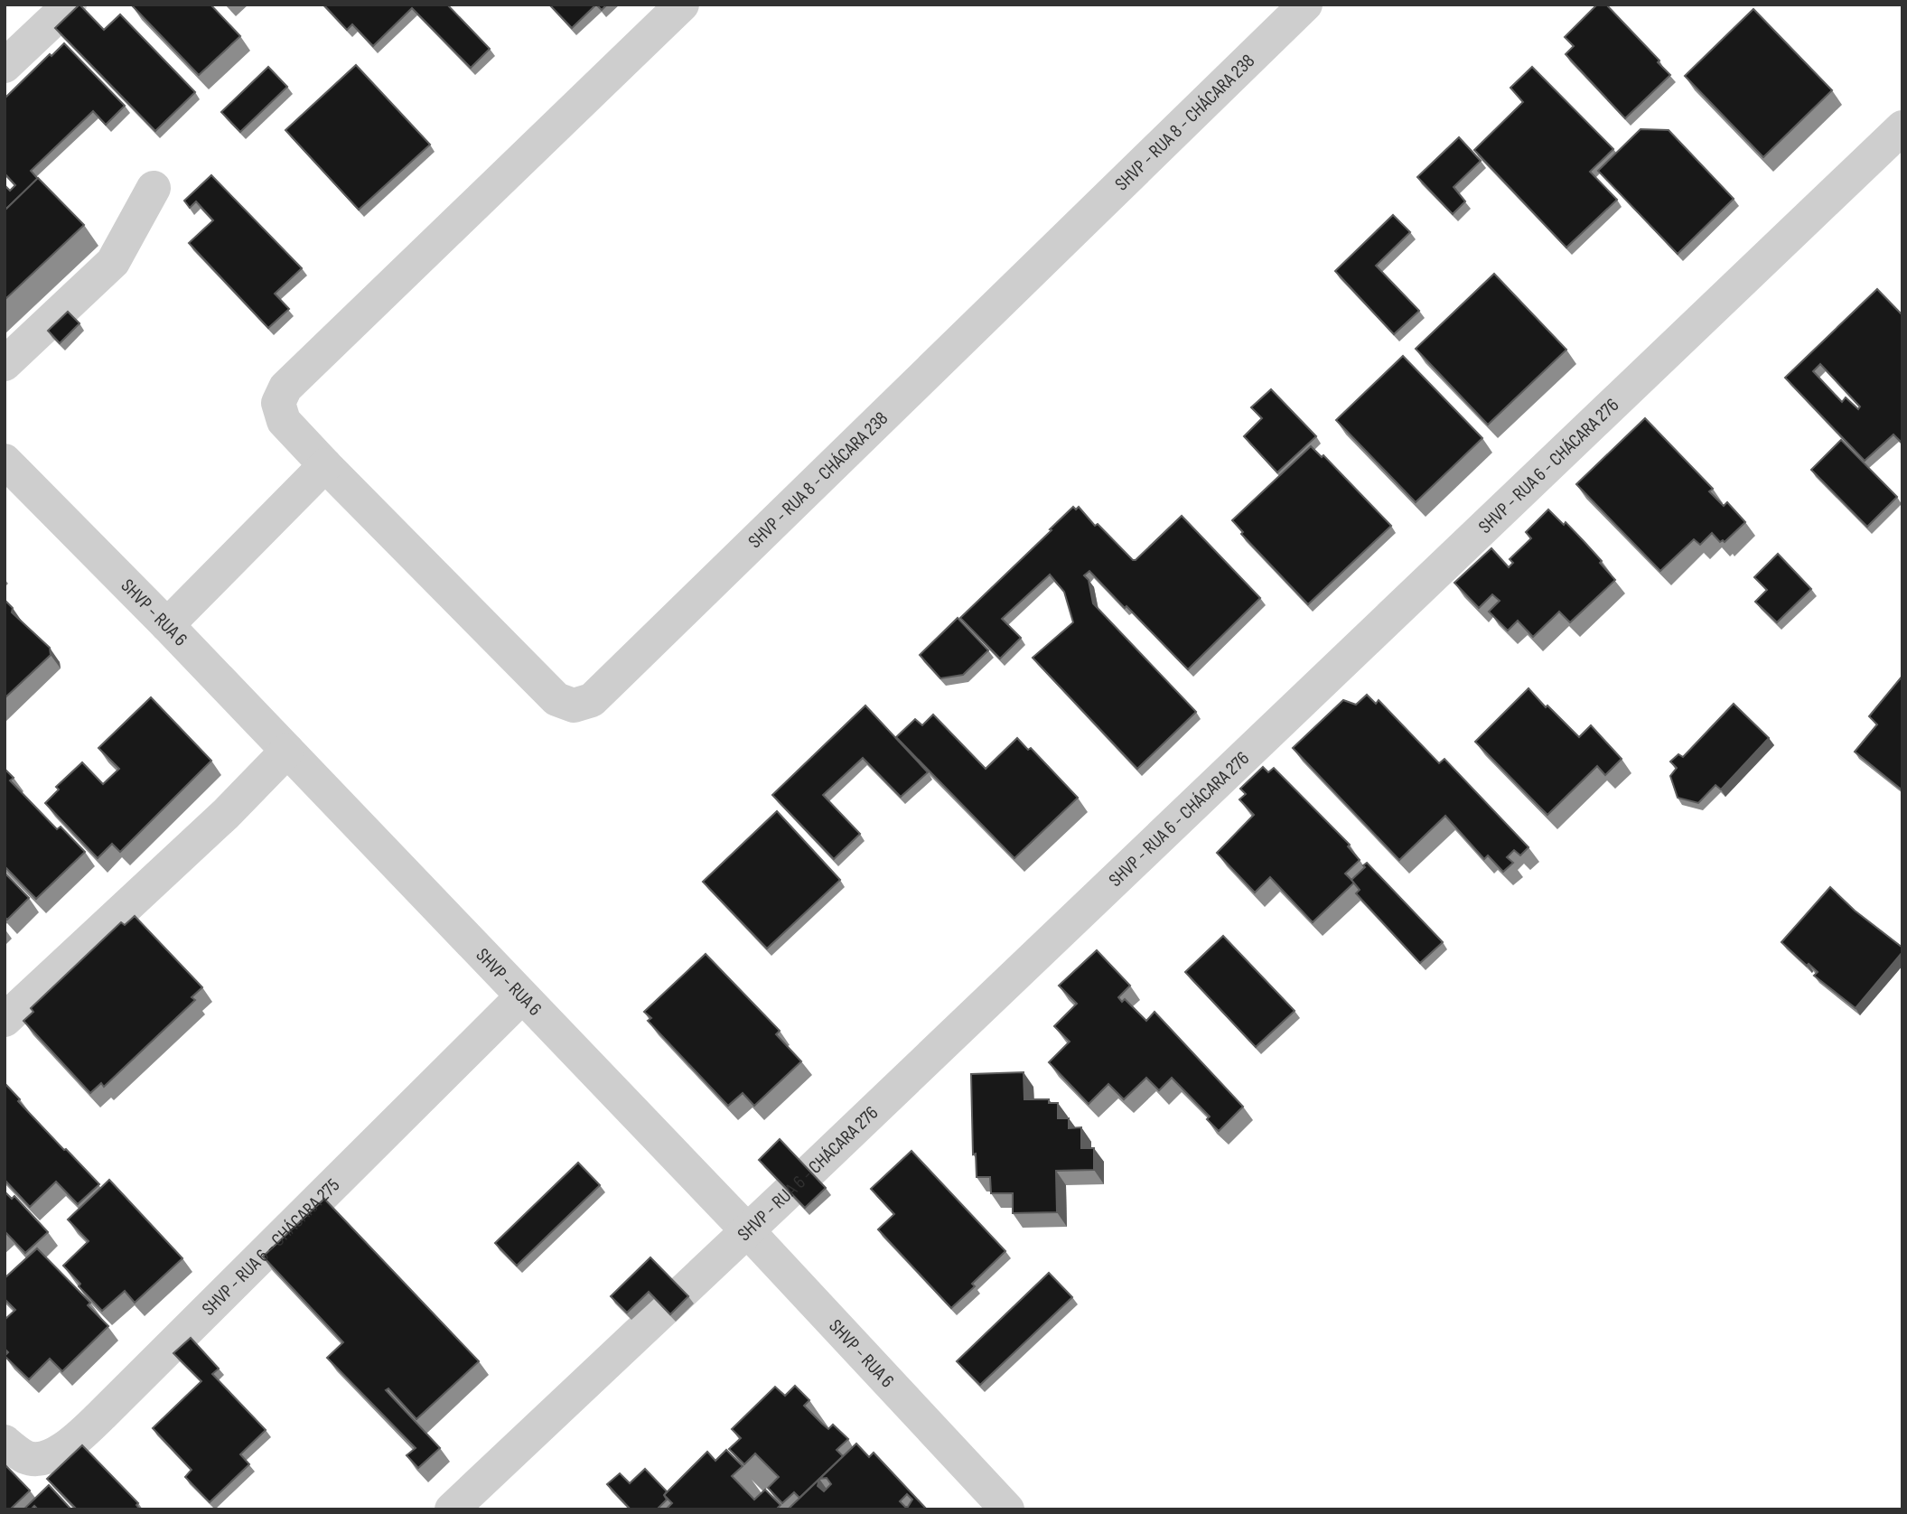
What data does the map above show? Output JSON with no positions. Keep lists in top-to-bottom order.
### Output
{
  "streets": {
    "street": [
      "SHVP - RUA 8 - CHÁCARA 238",
      "SHVP - RUA 6 - CHÁCARA 276",
      "SHVP - RUA 6",
      "SHVP - RUA 6 - CHÁCARA 275"
    ]
  },
  "crossings": [
    ["SHVP - RUA 6 - CHÁCARA 276", "SHVP - RUA 6"],
    ["SHVP - RUA 6", "SHVP - RUA 6 - CHÁCARA 275"]
  ]
}
